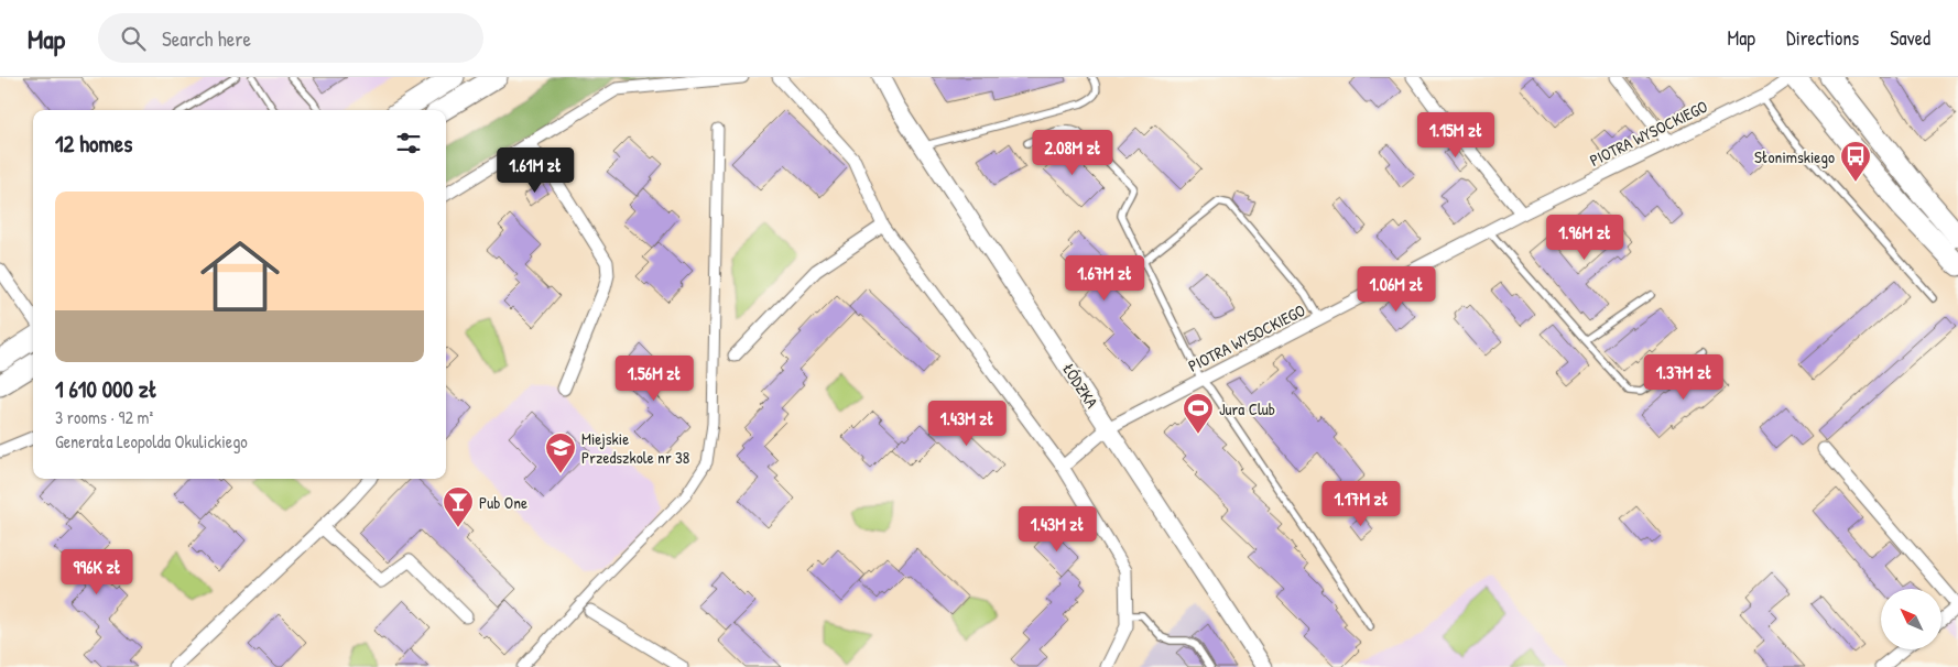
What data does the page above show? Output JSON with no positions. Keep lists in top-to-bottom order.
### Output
{
  "streets": {
    "street": ["PIOTRA WYSOCKIEGO", "ŁÓDZKA"]
  },
  "crossings": [
    ["PIOTRA WYSOCKIEGO", "ŁÓDZKA"]
  ],
  "places": {
    "bus stop": ["Słonimskiego"],
    "sports": ["Jura Club"],
    "school or university": ["Miejskie Przedszkole nr 38"],
    "bar": ["Pub One"]
  },
  "north": "top left",
  "page": {
    "header": "Map",
    "search": "Search here",
    "nav": ["Map", "Directions", "Saved"],
    "heading": "12 homes",
    "price": [
      "1.15M zł",
      "2.08M zł",
      "1.61M zł",
      "1.96M zł",
      "1.67M zł",
      "1.06M zł",
      "1.37M zł",
      "1.56M zł",
      "1.43M zł",
      "1.17M zł",
      "1.43M zł",
      "996K zł"
    ],
    "list": [
      {
        "name": "1 610 000 zł",
        "note": "3 rooms · 92 m² · Generała Leopolda Okulickiego"
      }
    ]
  }
}
